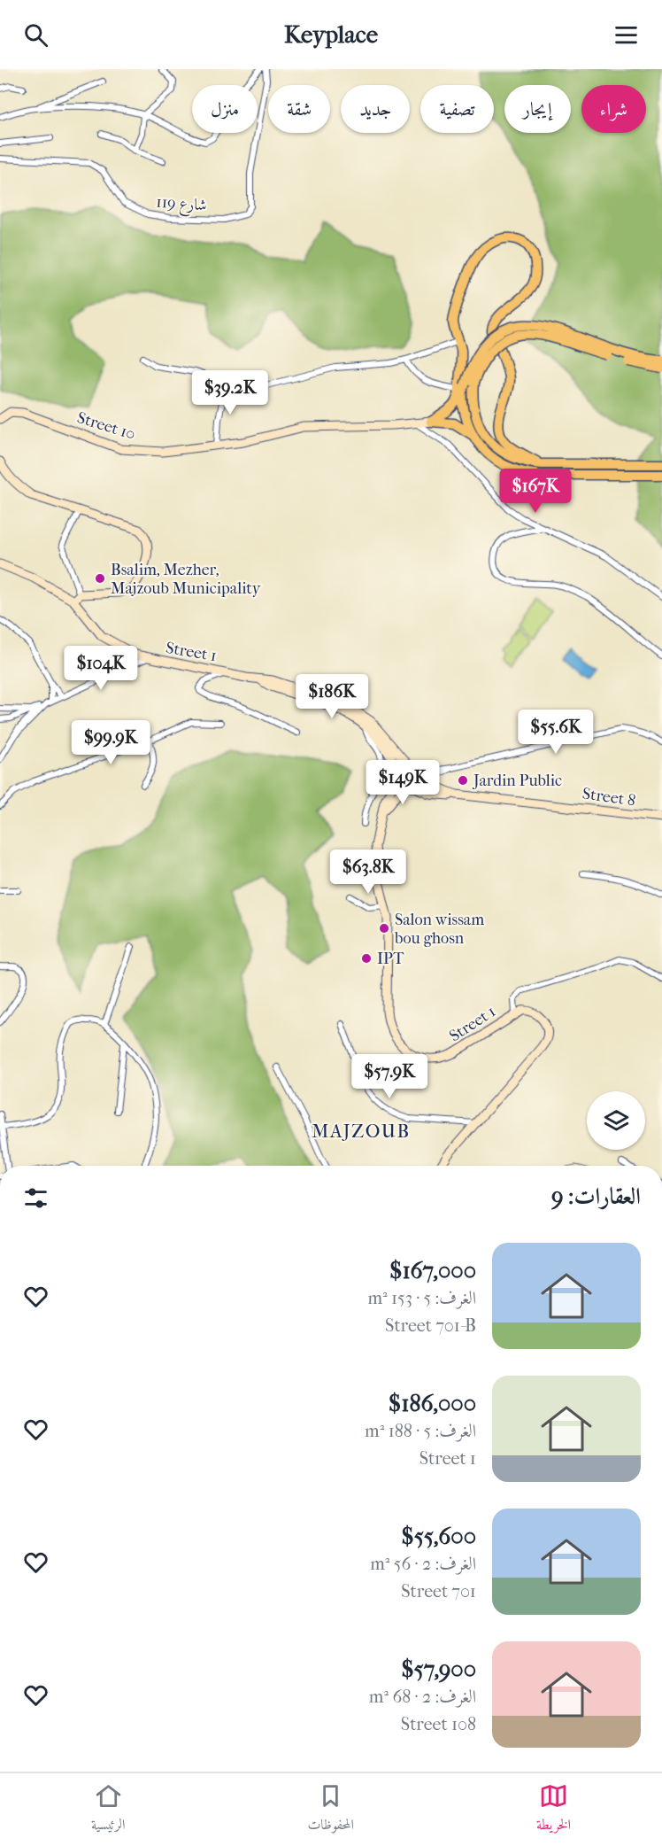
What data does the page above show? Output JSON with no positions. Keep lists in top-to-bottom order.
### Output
{
  "streets": {
    "main road": ["Street 10", "Street 1", "Street 8"],
    "street": ["شارع 119"]
  },
  "crossings": [
    ["Street 1", "Street 8"]
  ],
  "districts": ["MAJZOUB"],
  "places": [
    "Bsalim, Mezher, Majzoub Municipality",
    "Jardin Public",
    "Salon wissam bou ghosn",
    "IPT"
  ],
  "page": {
    "header": "Keyplace",
    "chip": [
      "شراء",
      "إيجار",
      "تصفية",
      "جديد",
      "شقة",
      "منزل"
    ],
    "price": [
      "$39.2K",
      "$167K",
      "$104K",
      "$186K",
      "$55.6K",
      "$99.9K",
      "$149K",
      "$63.8K",
      "$57.9K"
    ],
    "heading": "العقارات: 9",
    "list": [
      {
        "name": "$167,000",
        "note": "الغرف: 5 · 153 m² · Street 701-B"
      },
      {
        "name": "$186,000",
        "note": "الغرف: 5 · 188 m² · Street 1"
      },
      {
        "name": "$55,600",
        "note": "الغرف: 2 · 56 m² · Street 701"
      },
      {
        "name": "$57,900",
        "note": "الغرف: 2 · 68 m² · Street 108"
      }
    ],
    "tabs": ["الخريطة", "المحفوظات", "الرئيسية"]
  }
}
